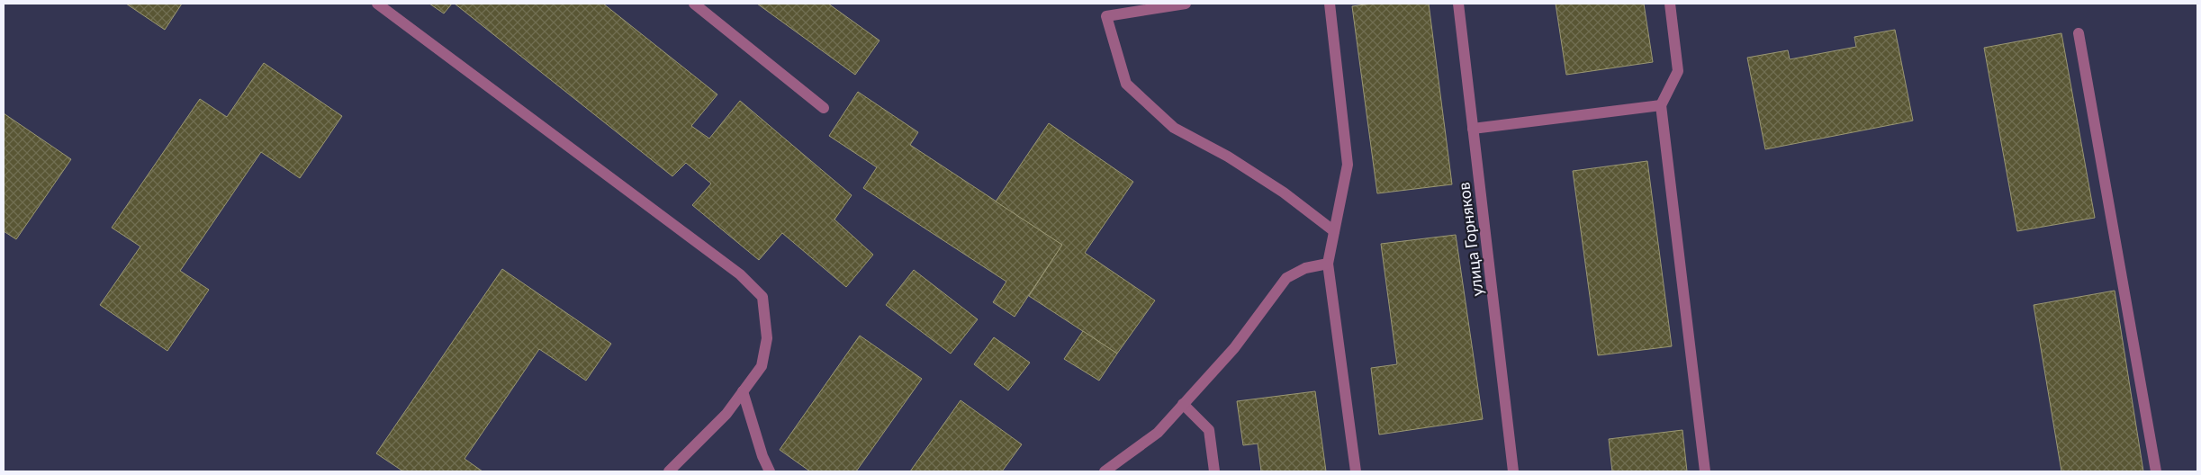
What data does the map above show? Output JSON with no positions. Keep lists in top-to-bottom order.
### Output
{
  "streets": {
    "street": ["улица Горняков"]
  }
}
